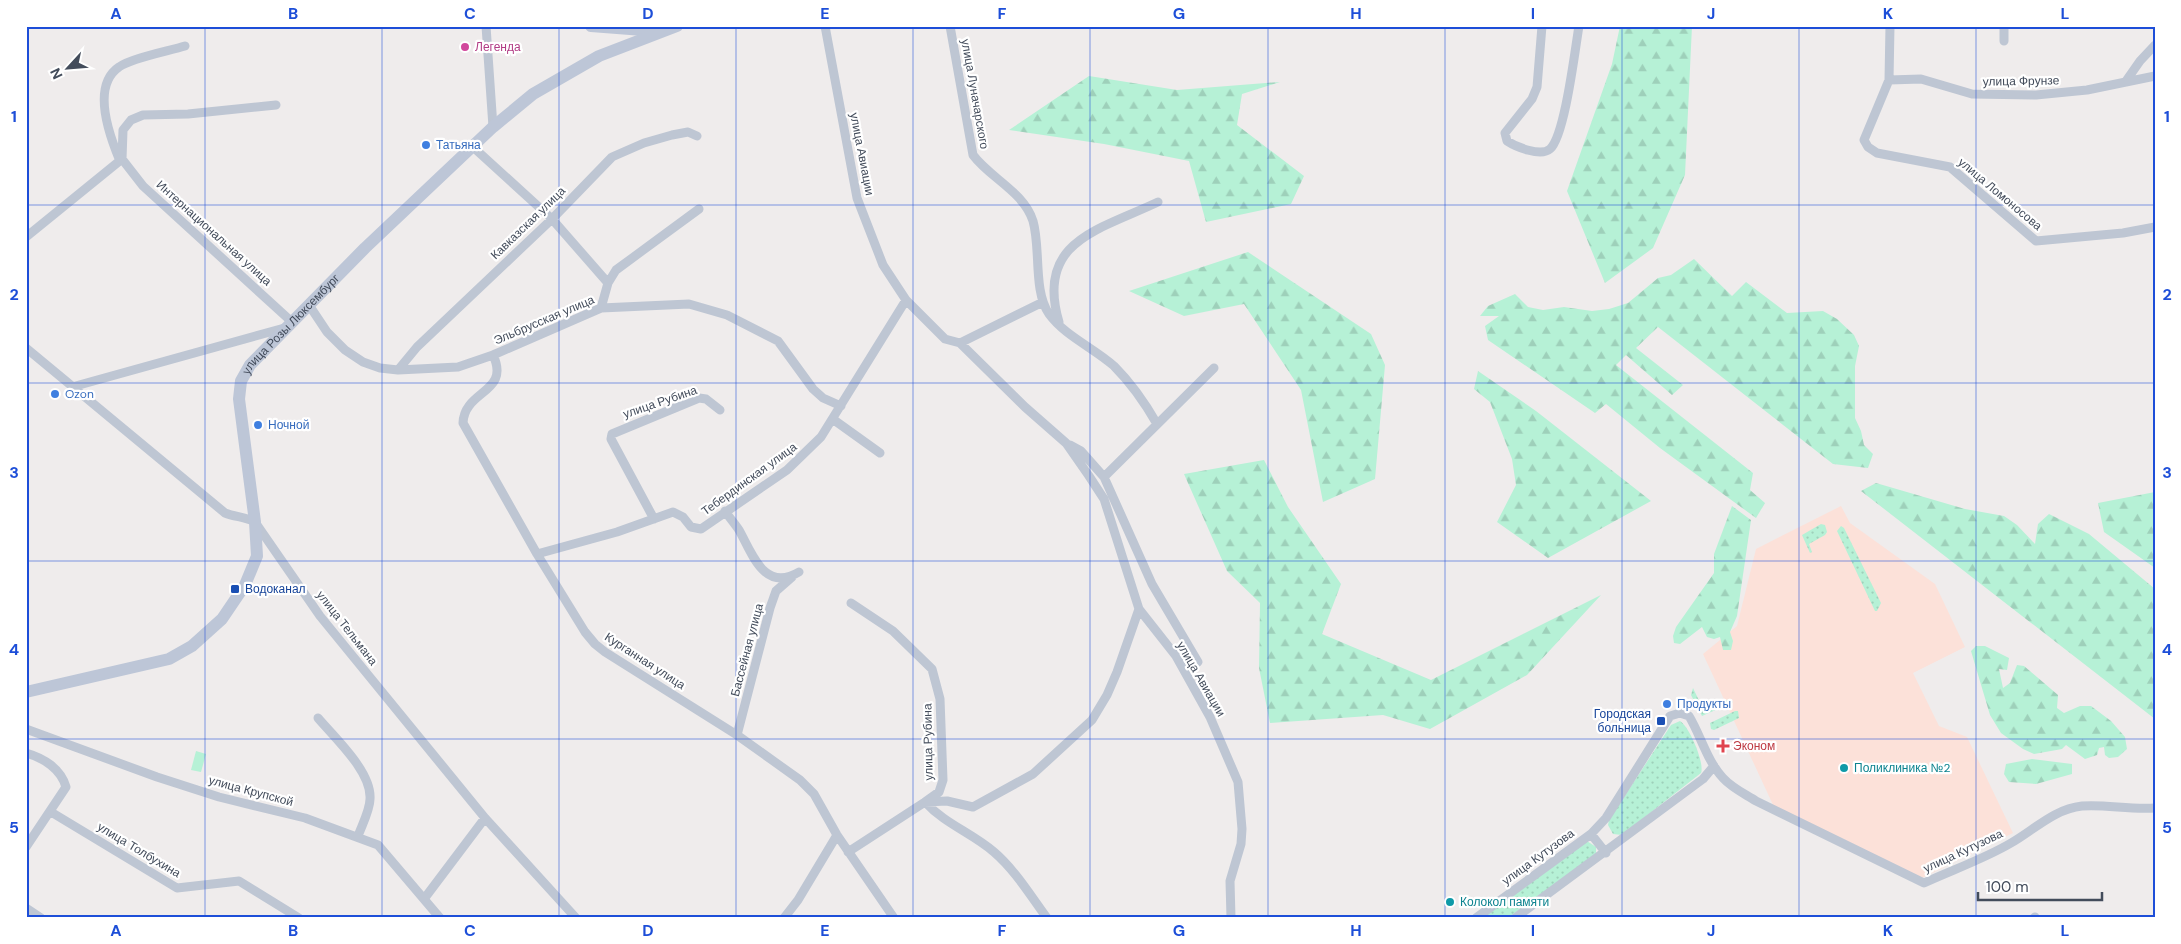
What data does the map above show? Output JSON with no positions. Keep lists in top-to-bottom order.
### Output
{
  "streets": {
    "street": [
      "улица Фрунзе",
      "улица Луначарского",
      "улица Авиации",
      "улица Ломоносова",
      "Кавказская улица",
      "Интернациональная улица",
      "Эльбрусская улица",
      "улица Розы Люксембург",
      "улица Рубина",
      "Тебердинская улица",
      "улица Тельмана",
      "Бассейная улица",
      "Курганная улица",
      "улица Крупской",
      "улица Толбухина",
      "улица Кутузова"
    ]
  },
  "crossings": [
    ["улица Фрунзе", "улица Ломоносова"],
    ["улица Авиации", "Тебердинская улица"],
    ["Кавказская улица", "Эльбрусская улица"],
    ["Интернациональная улица", "улица Розы Люксембург"],
    ["Эльбрусская улица", "улица Розы Люксембург"],
    ["Эльбрусская улица", "Тебердинская улица"],
    ["Эльбрусская улица", "Курганная улица"],
    ["улица Розы Люксембург", "улица Тельмана"],
    ["улица Рубина", "Тебердинская улица"],
    ["улица Рубина", "Курганная улица"],
    ["Тебердинская улица", "Бассейная улица"],
    ["Тебердинская улица", "Курганная улица"],
    ["Бассейная улица", "Курганная улица"]
  ],
  "places": {
    "other": [
      "Легенда",
      "Татьяна",
      "Ozon",
      "Ночной",
      "Продукты",
      "Поликлиника №2",
      "Колокол памяти"
    ],
    "transit": ["Водоканал", "Городская больница"],
    "health": ["Эконом"]
  },
  "scale_bar": "100 m",
  "north": "bottom left",
  "grid": {
    "columns": [
      "A",
      "B",
      "C",
      "D",
      "E",
      "F",
      "G",
      "H",
      "I",
      "J",
      "K",
      "L"
    ],
    "rows": [
      "1",
      "2",
      "3",
      "4",
      "5"
    ]
  }
}
